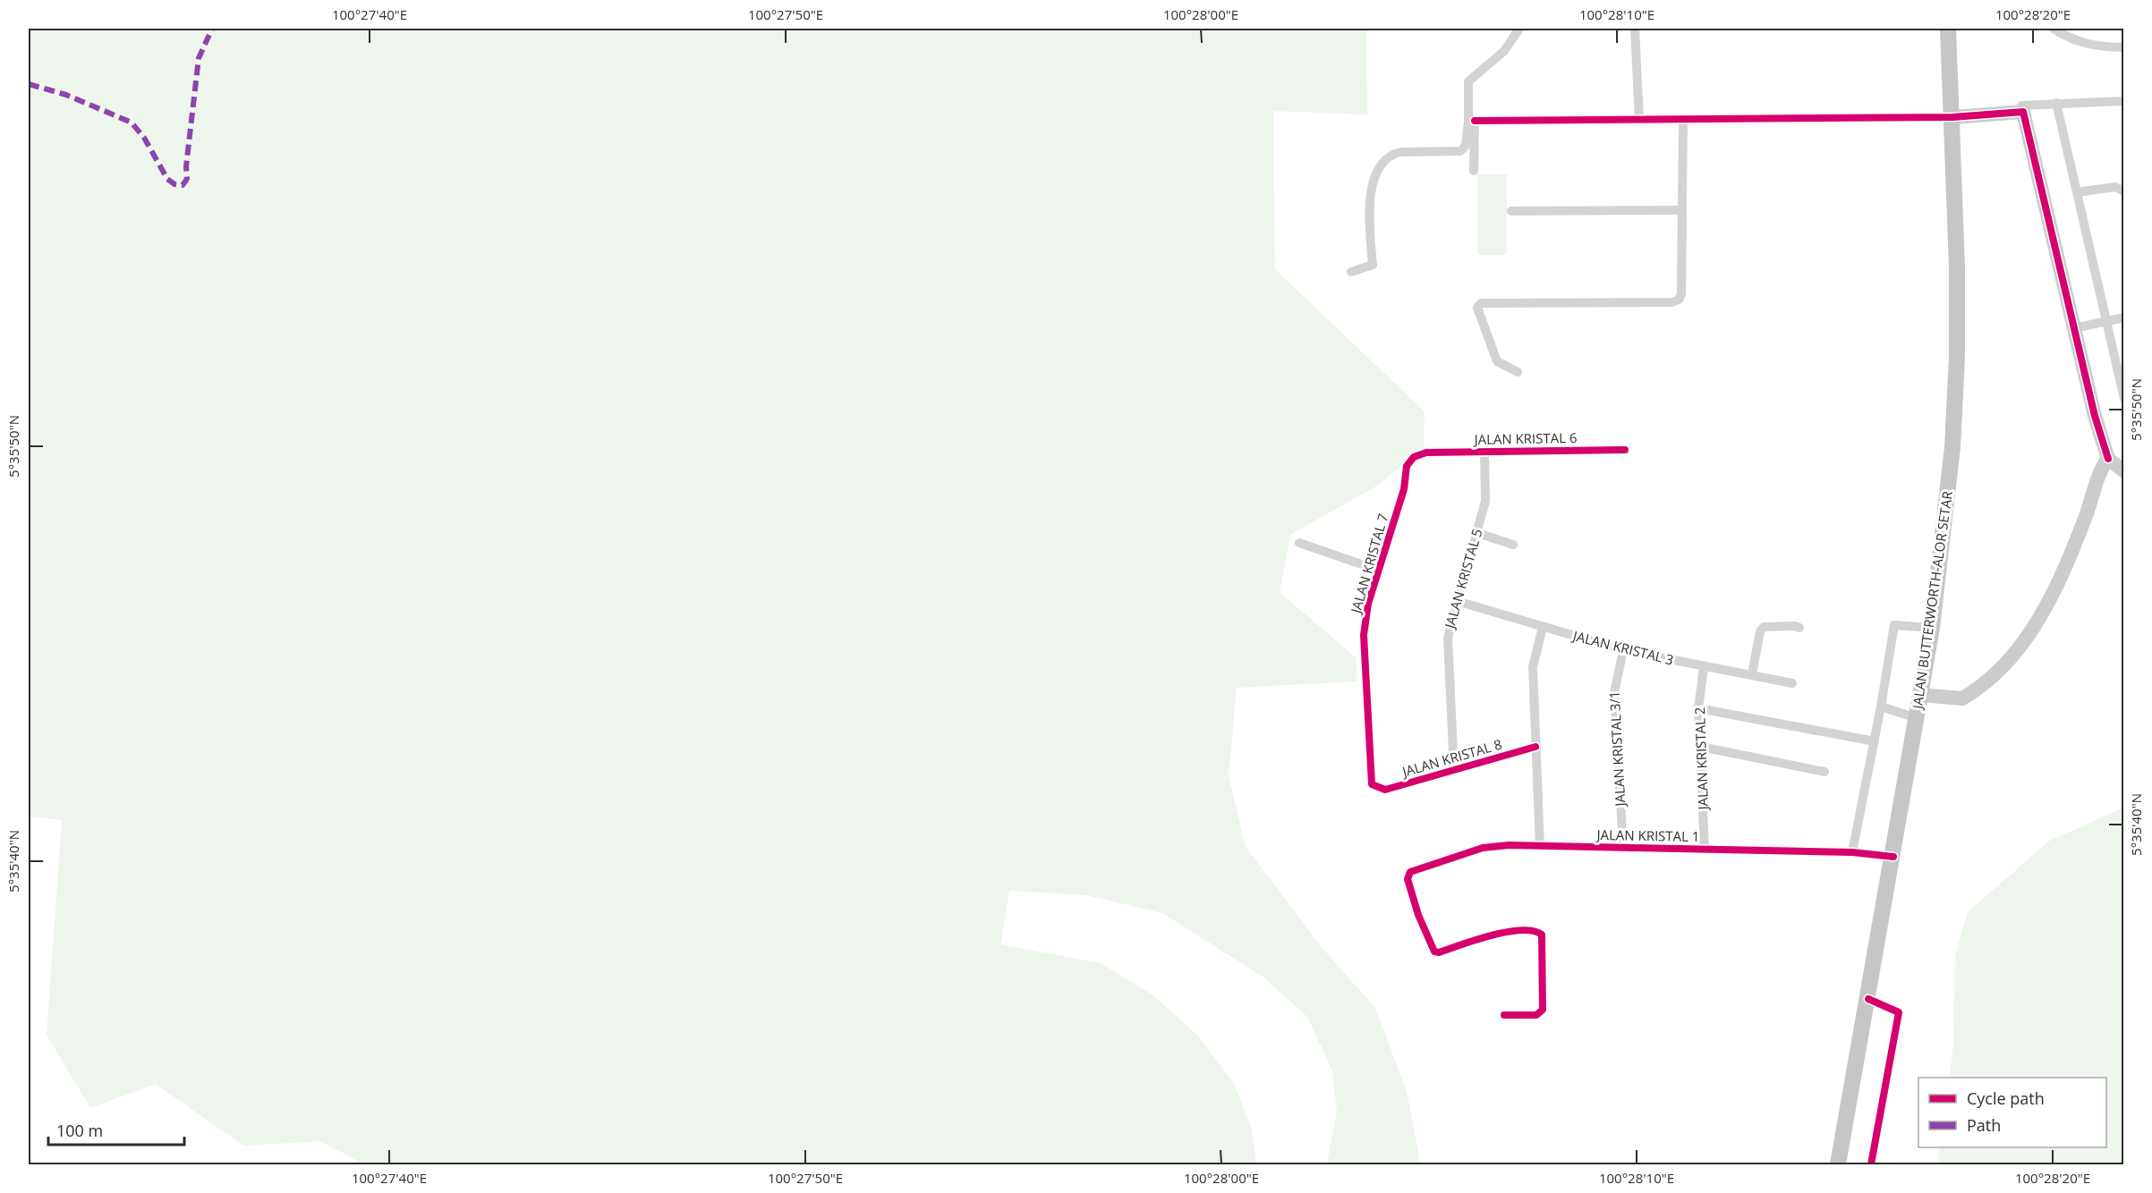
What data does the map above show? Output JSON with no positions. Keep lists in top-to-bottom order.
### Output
{
  "streets": {
    "main road": ["JALAN BUTTERWORTH-ALOR SETAR"],
    "street": [
      "JALAN KRISTAL 6",
      "JALAN KRISTAL 7",
      "JALAN KRISTAL 5",
      "JALAN KRISTAL 3",
      "JALAN KRISTAL 3/1",
      "JALAN KRISTAL 8",
      "JALAN KRISTAL 2",
      "JALAN KRISTAL 1"
    ]
  },
  "crossings": [
    ["JALAN KRISTAL 6", "JALAN KRISTAL 7"],
    ["JALAN KRISTAL 6", "JALAN KRISTAL 5"],
    ["JALAN KRISTAL 7", "JALAN KRISTAL 8"],
    ["JALAN KRISTAL 5", "JALAN KRISTAL 3"],
    ["JALAN KRISTAL 5", "JALAN KRISTAL 8"],
    ["JALAN BUTTERWORTH-ALOR SETAR", "JALAN KRISTAL 1"],
    ["JALAN KRISTAL 3", "JALAN KRISTAL 3/1"],
    ["JALAN KRISTAL 3", "JALAN KRISTAL 2"],
    ["JALAN KRISTAL 3/1", "JALAN KRISTAL 1"],
    ["JALAN KRISTAL 2", "JALAN KRISTAL 1"]
  ],
  "legend": ["Cycle path", "Path"],
  "scale_bar": "100 m",
  "coordinates": [
    "100°27'40\"E",
    "100°27'50\"E",
    "100°28'00\"E",
    "100°28'10\"E",
    "100°28'20\"E",
    "5°35'50\"N",
    "5°35'40\"N"
  ]
}
